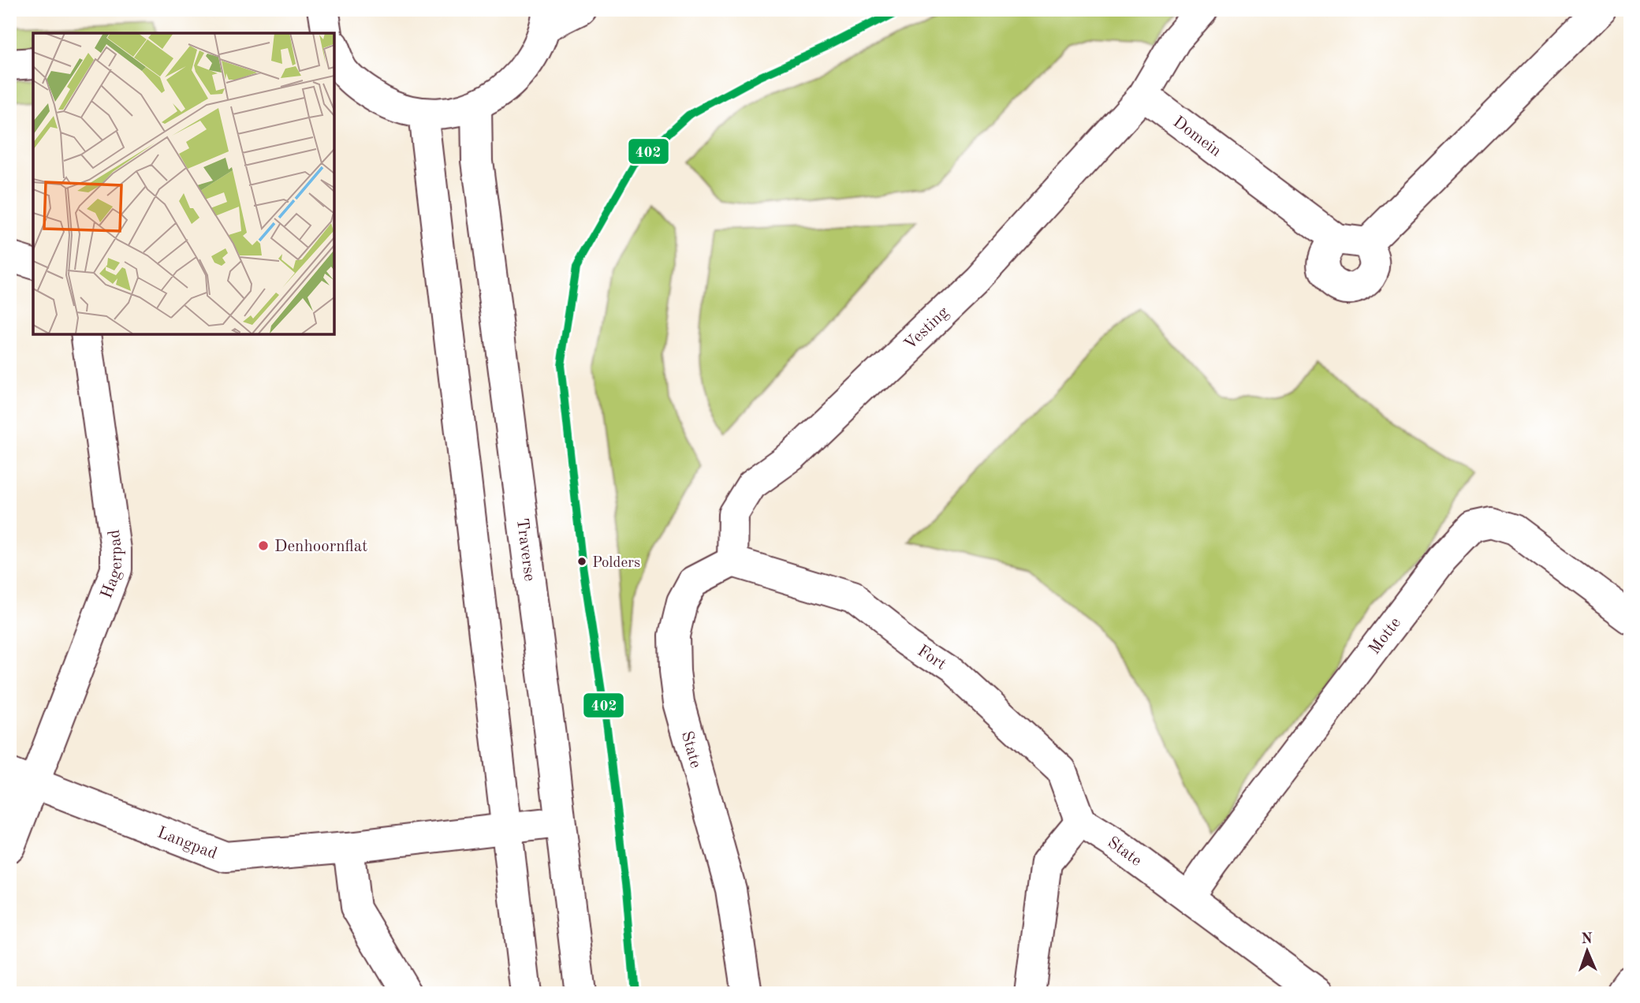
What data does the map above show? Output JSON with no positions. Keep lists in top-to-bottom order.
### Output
{
  "streets": {
    "street": [
      "Domein",
      "Vesting",
      "Traverse",
      "Hagerpad",
      "Motte",
      "Fort",
      "State",
      "Langpad"
    ]
  },
  "crossings": [
    ["Domein", "Vesting"],
    ["Vesting", "Fort"],
    ["Vesting", "State"],
    ["Traverse", "Langpad"],
    ["Hagerpad", "Langpad"],
    ["Motte", "State"],
    ["Fort", "State"]
  ],
  "places": ["Denhoornflat", "Polders"],
  "lines": ["transit line 402"],
  "north": "top"
}
